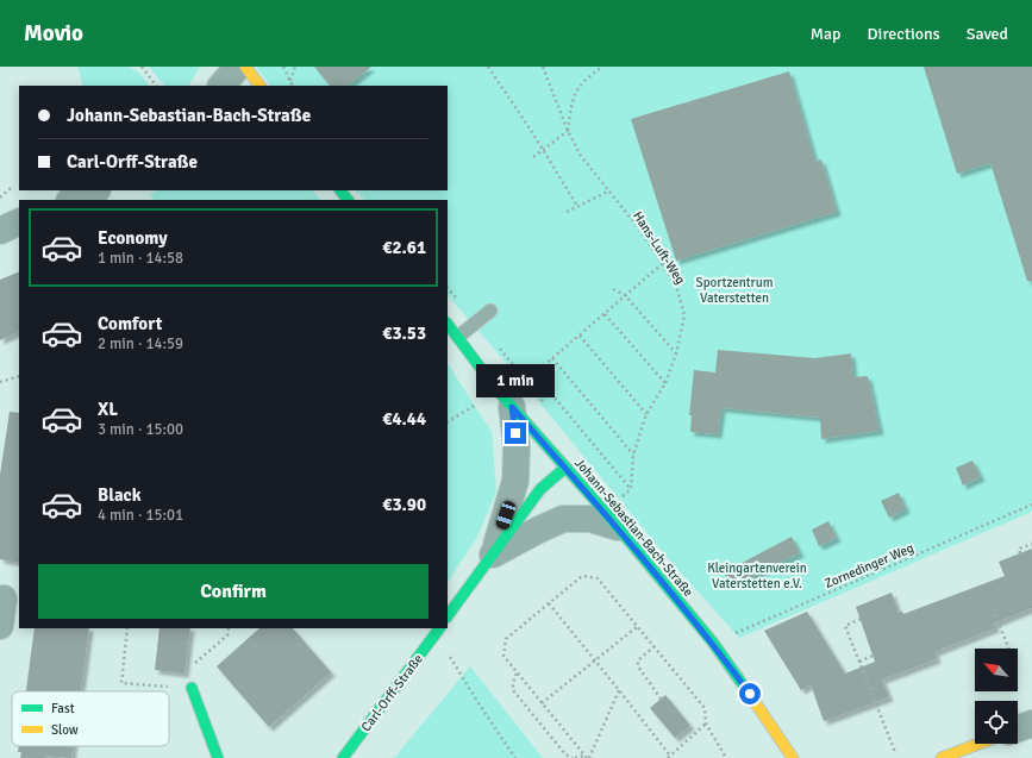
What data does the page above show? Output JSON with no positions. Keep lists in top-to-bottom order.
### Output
{
  "streets": {
    "street": ["Johann-Sebastian-Bach-Straße", "Carl-Orff-Straße"],
    "path": ["Hans-Luft-Weg", "Zornedinger Weg"]
  },
  "crossings": [
    ["Johann-Sebastian-Bach-Straße", "Zornedinger Weg"]
  ],
  "parks": ["Sportzentrum Vaterstetten", "Kleingartenverein Vaterstetten e.V."],
  "legend": ["Fast", "Slow"],
  "north": "top left",
  "page": {
    "header": "Movio",
    "nav": ["Map", "Directions", "Saved"],
    "banner": ["Johann-Sebastian-Bach-Straße", "Carl-Orff-Straße"],
    "list": [
      {
        "name": "Economy",
        "note": "1 min · 14:58",
        "value": "€2.61"
      },
      {
        "name": "Comfort",
        "note": "2 min · 14:59",
        "value": "€3.53"
      },
      {
        "name": "XL",
        "note": "3 min · 15:00",
        "value": "€4.44"
      },
      {
        "name": "Black",
        "note": "4 min · 15:01",
        "value": "€3.90"
      }
    ],
    "bubble": "1 min",
    "buttons": "Confirm"
  }
}
